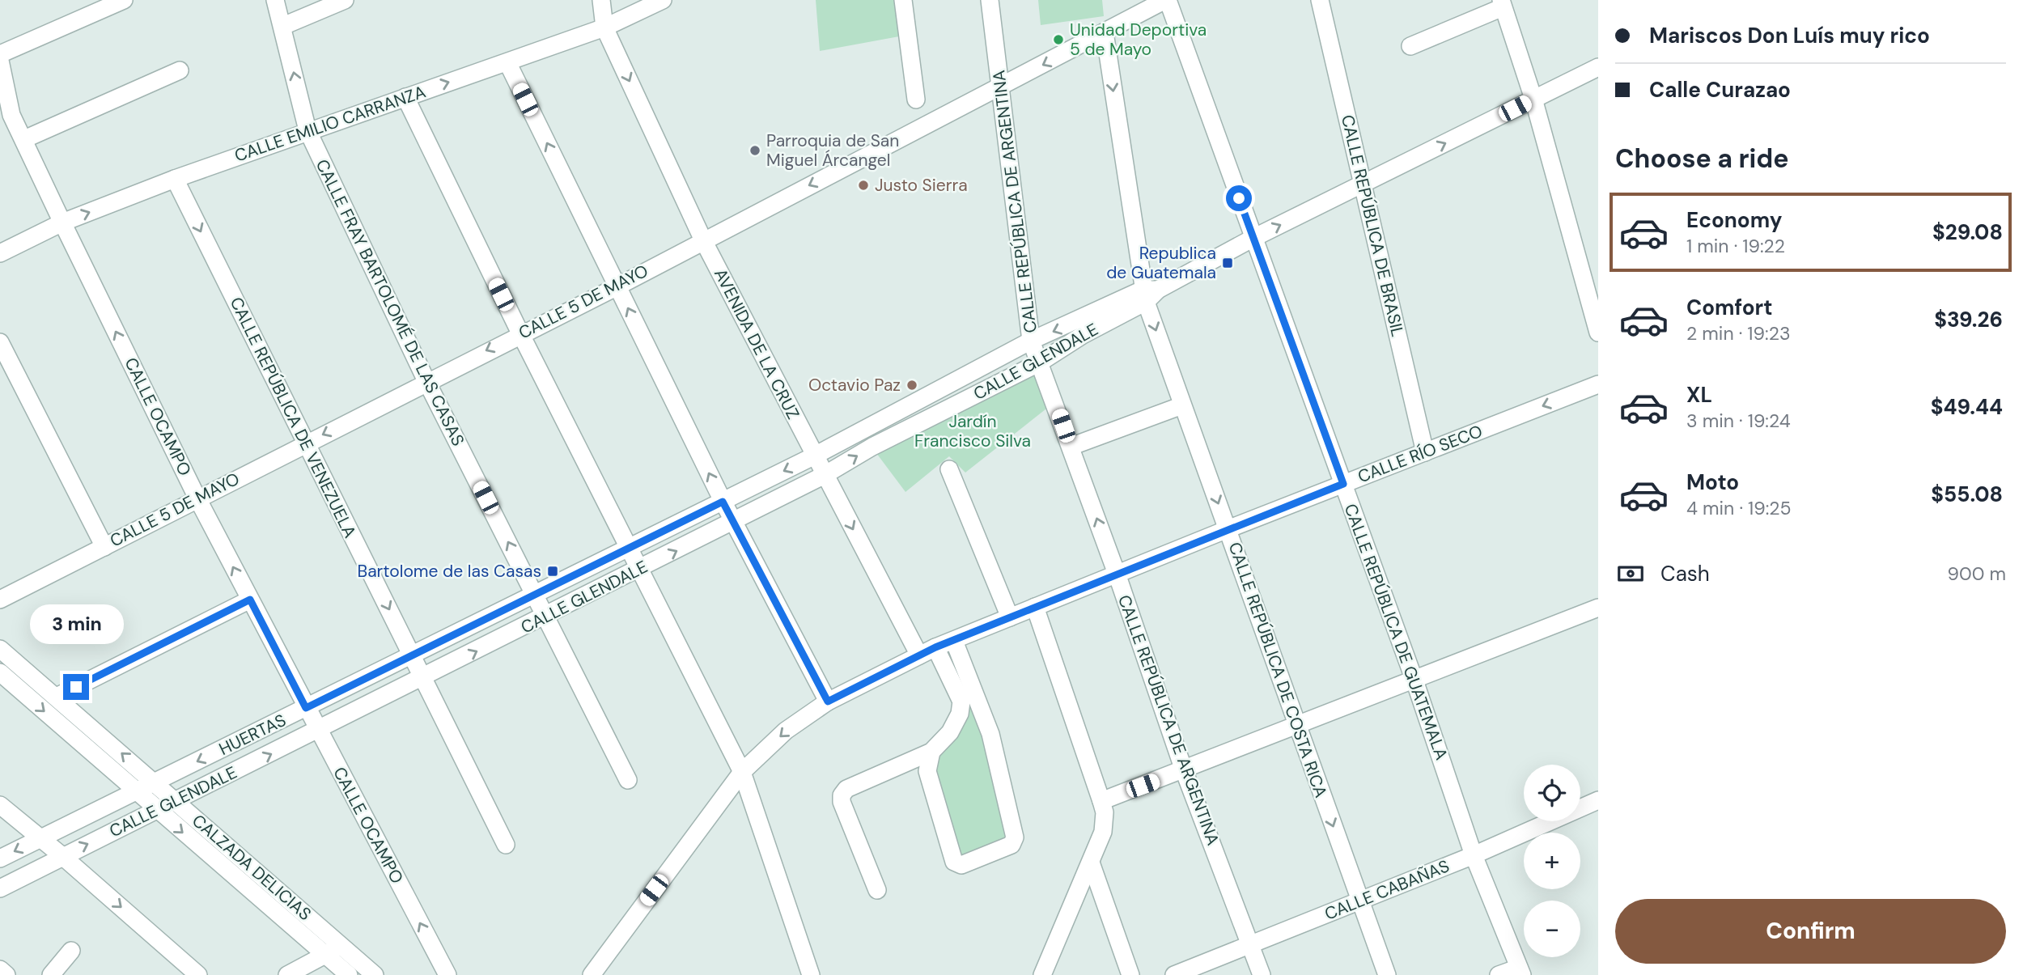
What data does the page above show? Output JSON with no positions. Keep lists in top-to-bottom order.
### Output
{
  "streets": {
    "street": [
      "CALLE EMILIO CARRANZA",
      "CALLE REPÚBLICA DE ARGENTINA",
      "CALLE REPÚBLICA DE BRASIL",
      "CALLE 5 DE MAYO",
      "CALLE FRAY BARTOLOMÉ DE LAS CASAS",
      "AVENIDA DE LA CRUZ",
      "CALLE GLENDALE",
      "CALLE OCAMPO",
      "CALLE REPÚBLICA DE VENEZUELA",
      "CALLE RÍO SECO",
      "CALLE REPÚBLICA DE GUATEMALA",
      "CALLE REPÚBLICA DE COSTA RICA",
      "HUERTAS",
      "CALZADA DELICIAS",
      "CALLE CABAÑAS"
    ]
  },
  "crossings": [
    ["CALLE EMILIO CARRANZA", "CALLE FRAY BARTOLOMÉ DE LAS CASAS"],
    ["CALLE EMILIO CARRANZA", "AVENIDA DE LA CRUZ"],
    ["CALLE EMILIO CARRANZA", "CALLE OCAMPO"],
    ["CALLE EMILIO CARRANZA", "CALLE REPÚBLICA DE VENEZUELA"],
    ["CALLE REPÚBLICA DE ARGENTINA", "CALLE 5 DE MAYO"],
    ["CALLE REPÚBLICA DE ARGENTINA", "CALLE GLENDALE"],
    ["CALLE REPÚBLICA DE ARGENTINA", "CALLE RÍO SECO"],
    ["CALLE REPÚBLICA DE ARGENTINA", "CALLE CABAÑAS"],
    ["CALLE REPÚBLICA DE BRASIL", "CALLE GLENDALE"],
    ["CALLE REPÚBLICA DE BRASIL", "CALLE RÍO SECO"],
    ["CALLE 5 DE MAYO", "CALLE FRAY BARTOLOMÉ DE LAS CASAS"],
    ["CALLE 5 DE MAYO", "AVENIDA DE LA CRUZ"],
    ["CALLE 5 DE MAYO", "CALLE OCAMPO"],
    ["CALLE 5 DE MAYO", "CALLE REPÚBLICA DE VENEZUELA"],
    ["CALLE 5 DE MAYO", "CALLE REPÚBLICA DE GUATEMALA"],
    ["CALLE 5 DE MAYO", "CALLE REPÚBLICA DE COSTA RICA"],
    ["CALLE FRAY BARTOLOMÉ DE LAS CASAS", "CALLE GLENDALE"],
    ["CALLE FRAY BARTOLOMÉ DE LAS CASAS", "HUERTAS"],
    ["AVENIDA DE LA CRUZ", "CALLE GLENDALE"],
    ["AVENIDA DE LA CRUZ", "CALLE RÍO SECO"],
    ["CALLE GLENDALE", "CALLE OCAMPO"],
    ["CALLE GLENDALE", "CALLE REPÚBLICA DE VENEZUELA"],
    ["CALLE GLENDALE", "CALLE REPÚBLICA DE GUATEMALA"],
    ["CALLE GLENDALE", "CALLE REPÚBLICA DE COSTA RICA"],
    ["CALLE GLENDALE", "HUERTAS"],
    ["CALLE GLENDALE", "CALZADA DELICIAS"],
    ["CALLE OCAMPO", "HUERTAS"],
    ["CALLE REPÚBLICA DE VENEZUELA", "HUERTAS"],
    ["CALLE RÍO SECO", "CALLE REPÚBLICA DE GUATEMALA"],
    ["CALLE RÍO SECO", "CALLE REPÚBLICA DE COSTA RICA"],
    ["CALLE REPÚBLICA DE GUATEMALA", "CALLE CABAÑAS"],
    ["CALLE REPÚBLICA DE COSTA RICA", "CALLE CABAÑAS"],
    ["HUERTAS", "CALZADA DELICIAS"]
  ],
  "one_way": ["CALLE 5 DE MAYO", "CALLE REPÚBLICA DE VENEZUELA", "CALLE REPÚBLICA DE COSTA RICA"],
  "parks": ["Jardín Francisco Silva"],
  "places": {
    "other": [
      "Unidad Deportiva 5 de Mayo",
      "Parroquia de San Miguel Árcangel",
      "Justo Sierra",
      "Octavio Paz"
    ],
    "transit": ["Republica de Guatemala", "Bartolome de las Casas"]
  },
  "page": {
    "banner": ["Mariscos Don Luís muy rico", "Calle Curazao"],
    "heading": "Choose a ride",
    "list": [
      {
        "name": "Economy",
        "note": "1 min · 19:22",
        "value": "$29.08"
      },
      {
        "name": "Comfort",
        "note": "2 min · 19:23",
        "value": "$39.26"
      },
      {
        "name": "XL",
        "note": "3 min · 19:24",
        "value": "$49.44"
      },
      {
        "name": "Moto",
        "note": "4 min · 19:25",
        "value": "$55.08"
      }
    ],
    "pay": ["Cash", "900 m"],
    "bubble": "3 min",
    "map_buttons": ["+", "−"],
    "buttons": "Confirm"
  }
}
